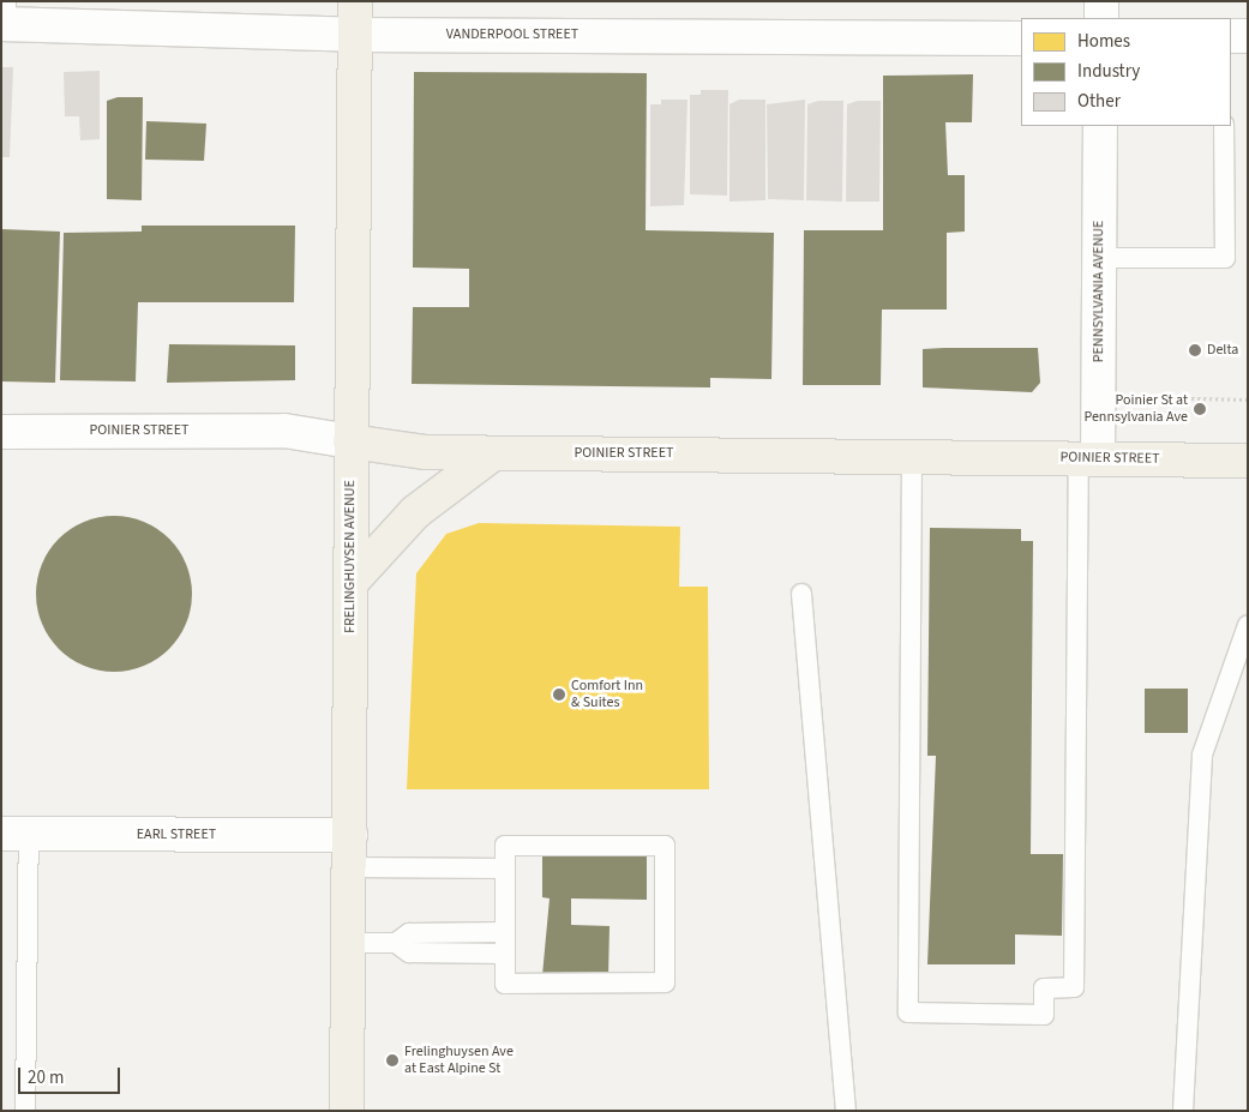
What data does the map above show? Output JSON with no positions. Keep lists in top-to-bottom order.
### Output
{
  "streets": {
    "main road": ["POINIER STREET", "FRELINGHUYSEN AVENUE"],
    "street": ["VANDERPOOL STREET", "PENNSYLVANIA AVENUE", "EARL STREET"]
  },
  "crossings": [
    ["VANDERPOOL STREET", "FRELINGHUYSEN AVENUE"],
    ["PENNSYLVANIA AVENUE", "POINIER STREET"],
    ["POINIER STREET", "FRELINGHUYSEN AVENUE"],
    ["FRELINGHUYSEN AVENUE", "EARL STREET"]
  ],
  "places": [
    "Delta",
    "Poinier St at Pennsylvania Ave",
    "Comfort Inn & Suites",
    "Frelinghuysen Ave at East Alpine St"
  ],
  "legend": ["Homes", "Industry", "Other"],
  "scale_bar": "20 m"
}
